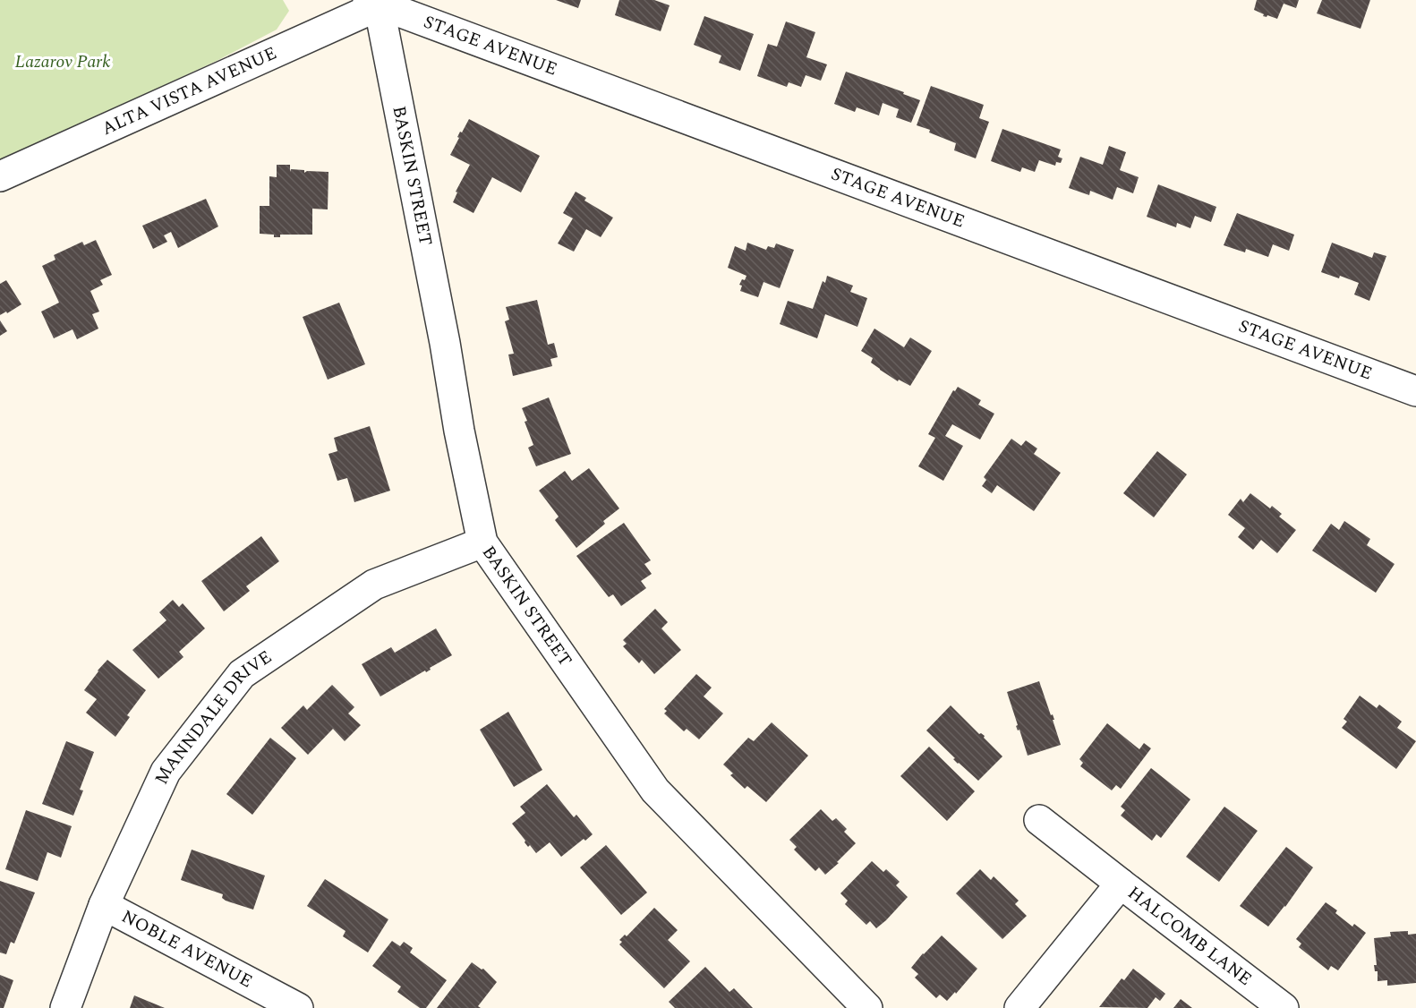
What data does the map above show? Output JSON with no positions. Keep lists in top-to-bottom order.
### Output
{
  "streets": {
    "street": [
      "STAGE AVENUE",
      "ALTA VISTA AVENUE",
      "BASKIN STREET",
      "MANNDALE DRIVE",
      "HALCOMB LANE",
      "NOBLE AVENUE"
    ]
  },
  "crossings": [
    ["STAGE AVENUE", "ALTA VISTA AVENUE"],
    ["STAGE AVENUE", "BASKIN STREET"],
    ["ALTA VISTA AVENUE", "BASKIN STREET"],
    ["BASKIN STREET", "MANNDALE DRIVE"],
    ["MANNDALE DRIVE", "NOBLE AVENUE"]
  ],
  "parks": ["Lazarov Park"]
}
